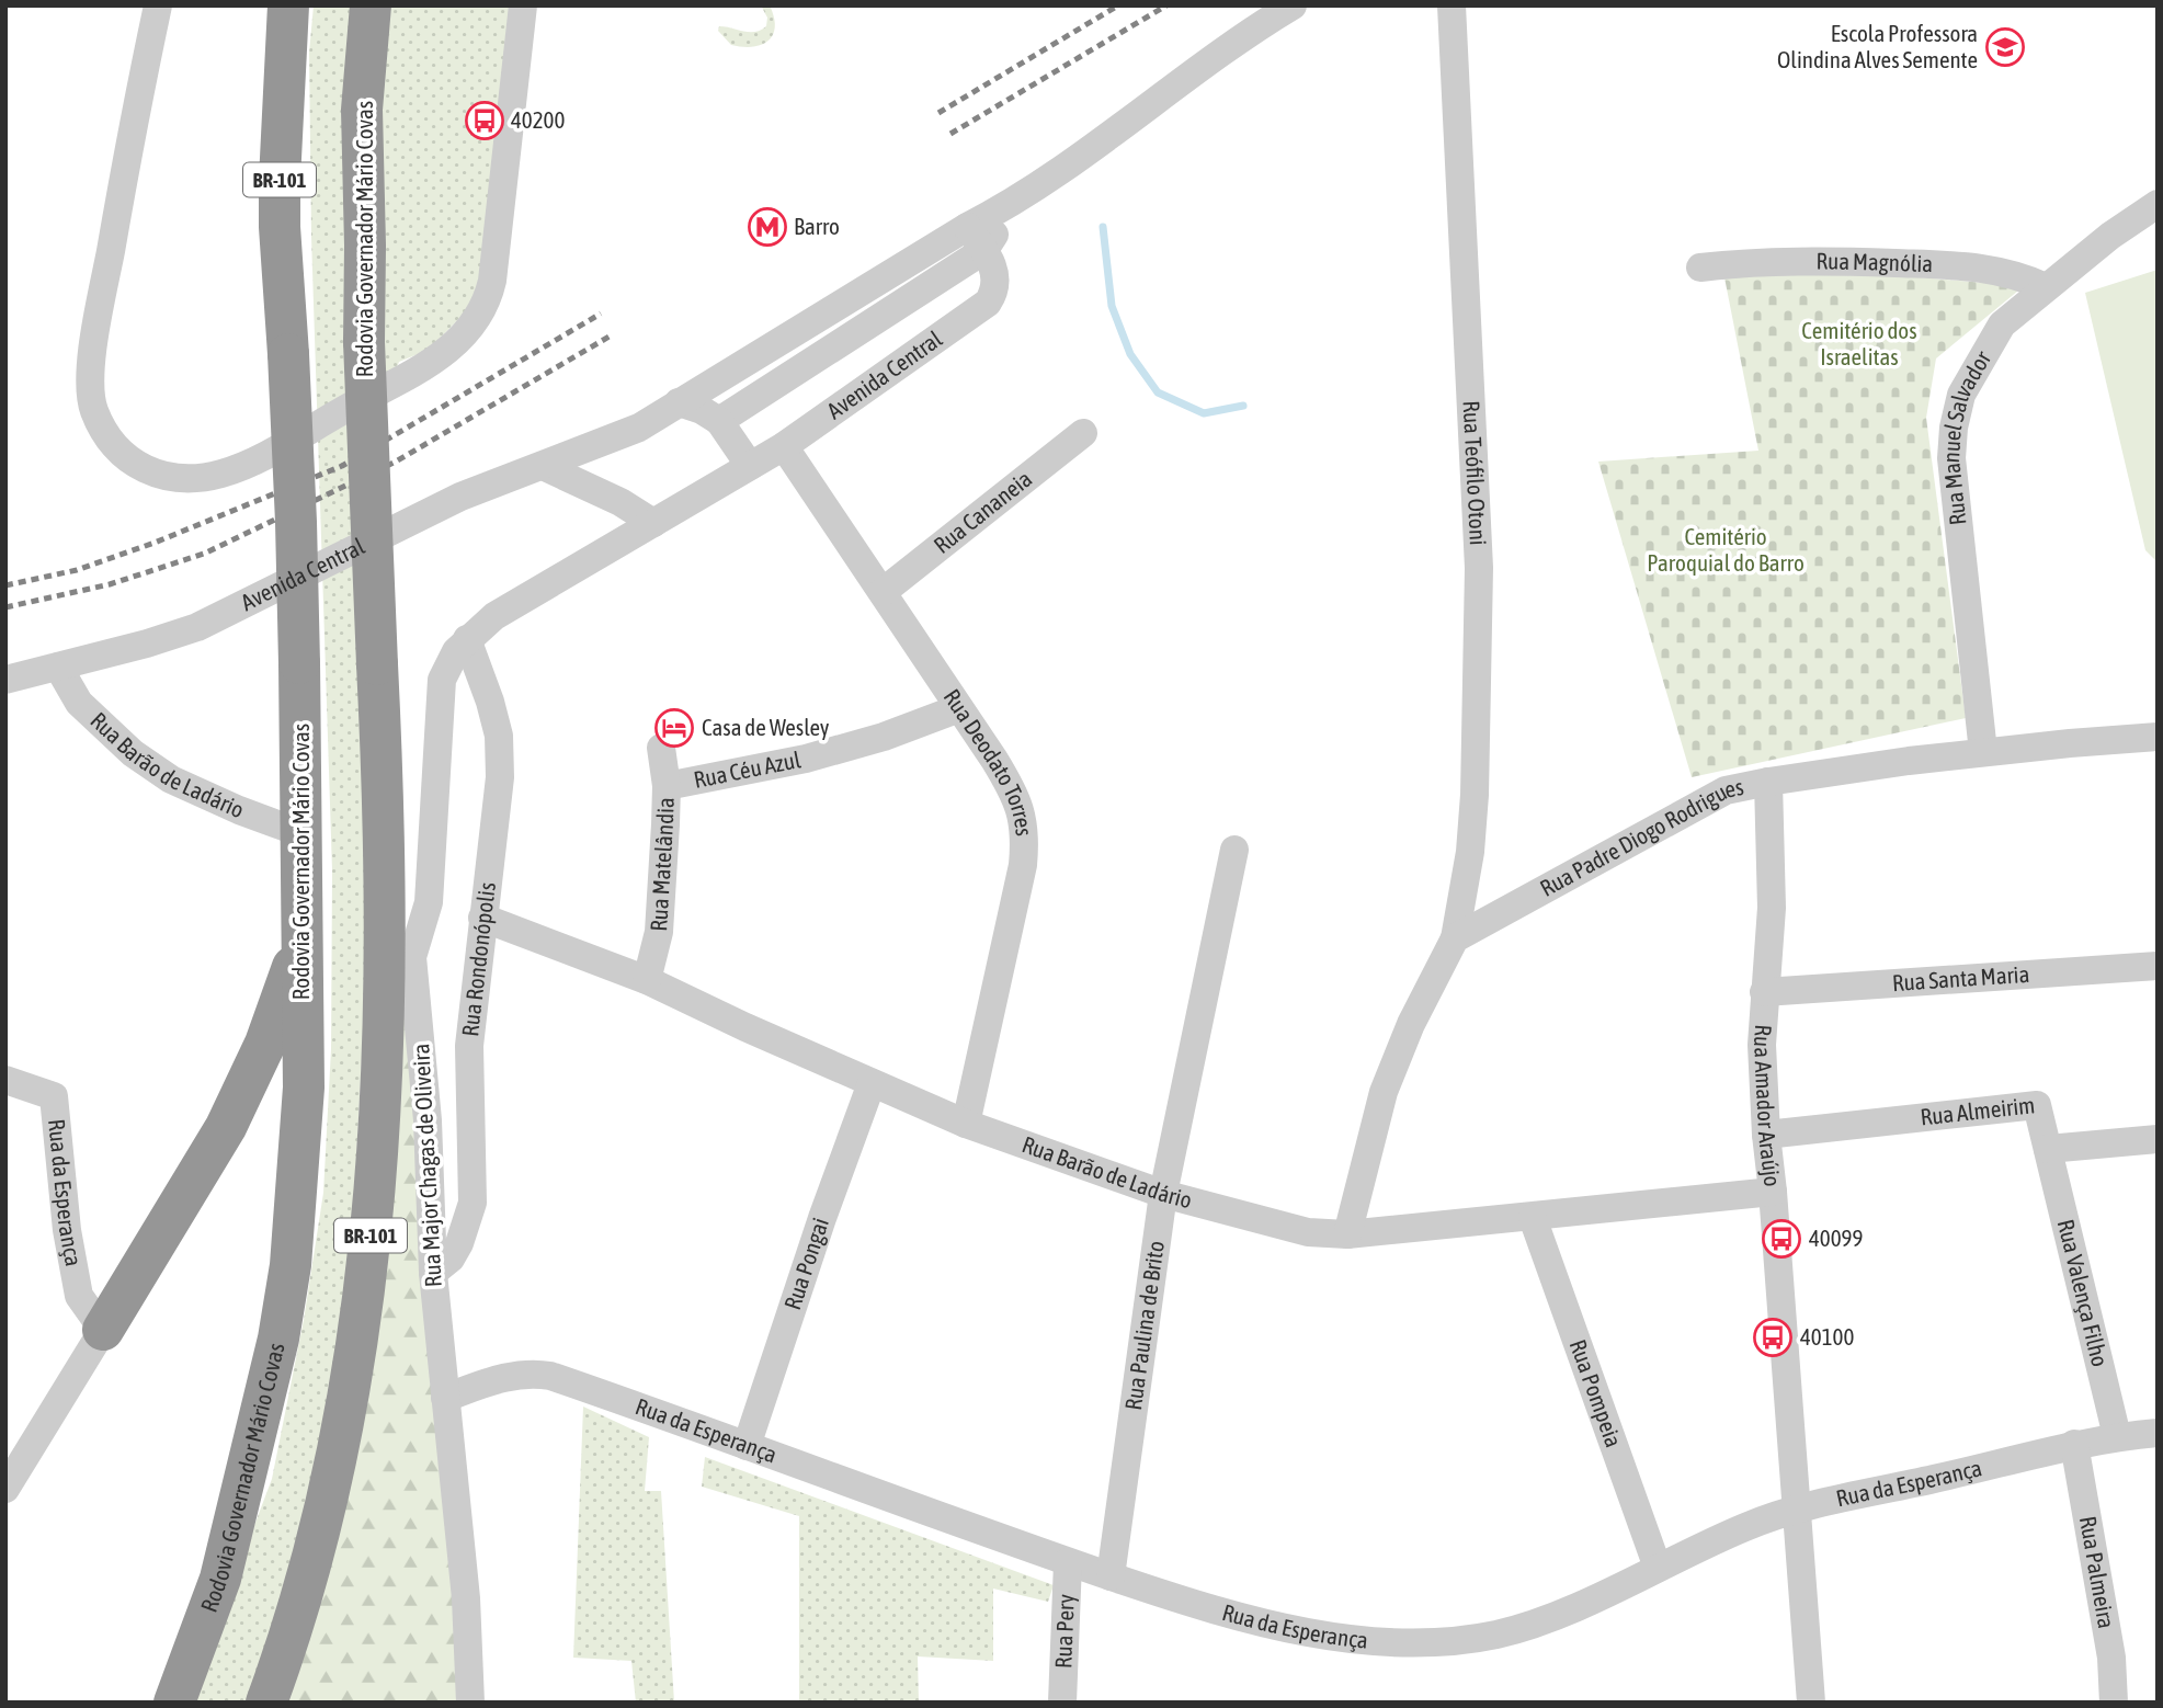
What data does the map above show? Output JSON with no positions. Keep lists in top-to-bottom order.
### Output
{
  "streets": {
    "highway": ["BR-101", "Rodovia Governador Mário Covas"],
    "street": [
      "Rua Magnólia",
      "Avenida Central",
      "Rua Manuel Salvador",
      "Rua Teófilo Otoni",
      "Rua Cananeia",
      "Rua Barão de Ladário",
      "Rua Deodato Torres",
      "Rua Céu Azul",
      "Rua Padre Diogo Rodrigues",
      "Rua Matelândia",
      "Rua Rondonópolis",
      "Rua Santa Maria",
      "Rua Amador Araújo",
      "Rua Almeirim",
      "Rua Major Chagas de Oliveira",
      "Rua da Esperança",
      "Rua Pongai",
      "Rua Valença Filho",
      "Rua Paulina de Brito",
      "Rua Pompeia",
      "Rua Palmeira",
      "Rua Pery"
    ]
  },
  "crossings": [
    ["Rodovia Governador Mário Covas", "Rua Barão de Ladário"],
    ["Rua Magnólia", "Rua Manuel Salvador"],
    ["Avenida Central", "Rua Barão de Ladário"],
    ["Avenida Central", "Rua Deodato Torres"],
    ["Avenida Central", "Rua Rondonópolis"],
    ["Avenida Central", "Rua Major Chagas de Oliveira"],
    ["Rua Manuel Salvador", "Rua Padre Diogo Rodrigues"],
    ["Rua Teófilo Otoni", "Rua Padre Diogo Rodrigues"],
    ["Rua Cananeia", "Rua Deodato Torres"],
    ["Rua Barão de Ladário", "Rua Deodato Torres"],
    ["Rua Barão de Ladário", "Rua Matelândia"],
    ["Rua Barão de Ladário", "Rua Rondonópolis"],
    ["Rua Barão de Ladário", "Rua Amador Araújo"],
    ["Rua Barão de Ladário", "Rua Pongai"],
    ["Rua Barão de Ladário", "Rua Paulina de Brito"],
    ["Rua Barão de Ladário", "Rua Pompeia"],
    ["Rua Deodato Torres", "Rua Céu Azul"],
    ["Rua Céu Azul", "Rua Matelândia"],
    ["Rua Padre Diogo Rodrigues", "Rua Amador Araújo"],
    ["Rua Rondonópolis", "Rua Major Chagas de Oliveira"],
    ["Rua Santa Maria", "Rua Amador Araújo"],
    ["Rua Amador Araújo", "Rua Almeirim"],
    ["Rua Amador Araújo", "Rua da Esperança"],
    ["Rua Almeirim", "Rua Valença Filho"],
    ["Rua Major Chagas de Oliveira", "Rua da Esperança"],
    ["Rua da Esperança", "Rua Pongai"],
    ["Rua da Esperança", "Rua Valença Filho"],
    ["Rua da Esperança", "Rua Paulina de Brito"],
    ["Rua da Esperança", "Rua Pompeia"],
    ["Rua da Esperança", "Rua Palmeira"],
    ["Rua da Esperança", "Rua Pery"]
  ],
  "parks": ["Cemitério dos Israelitas", "Cemitério Paroquial do Barro"],
  "places": {
    "school or university": ["Escola Professora Olindina Alves Semente"],
    "bus stop": ["40200", "40099", "40100"],
    "metro station": ["Barro"],
    "hotel": ["Casa de Wesley"]
  }
}
